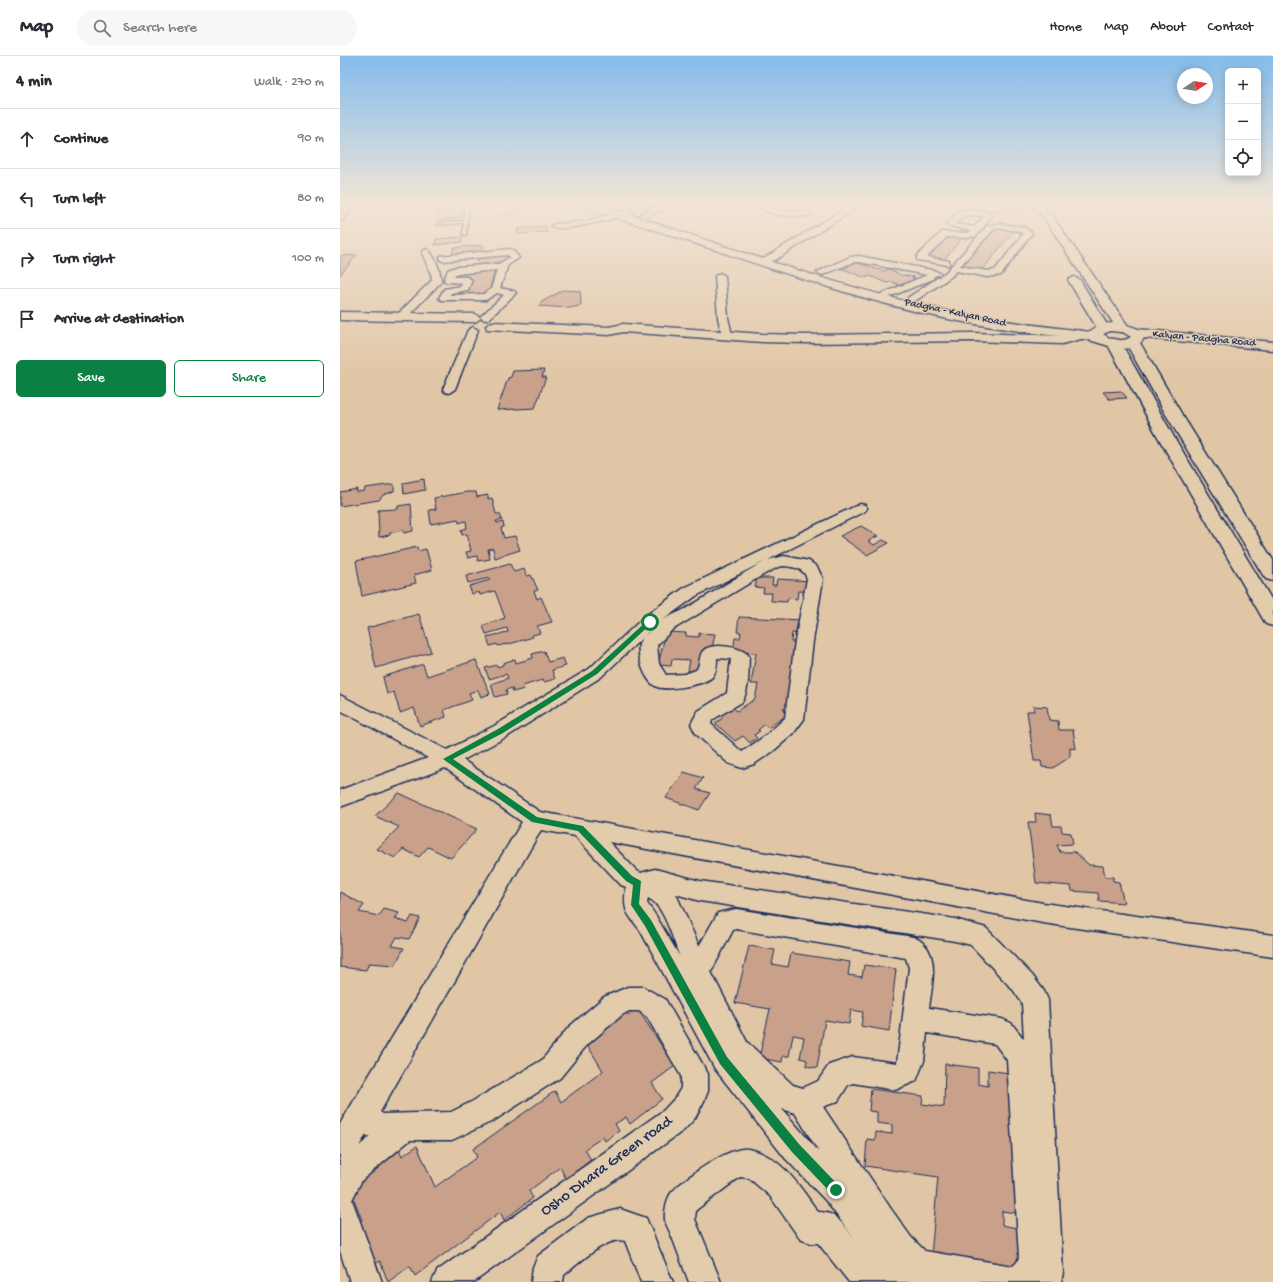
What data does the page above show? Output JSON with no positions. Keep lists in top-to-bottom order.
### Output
{
  "streets": {
    "street": ["Padgha - Kalyan Road", "Kalyan - Padgha Road", "Osho Dhara Green road"]
  },
  "north": "right",
  "page": {
    "header": "Map",
    "search": "Search here",
    "nav": [
      "Home",
      "Map",
      "About",
      "Contact"
    ],
    "heading": ["4 min", "Walk · 270 m"],
    "map_buttons": ["+", "−"],
    "list": [
      ["Continue", "90 m"],
      ["Turn left", "80 m"],
      ["Turn right", "100 m"],
      "Arrive at destination"
    ],
    "buttons": ["Save", "Share"]
  }
}
